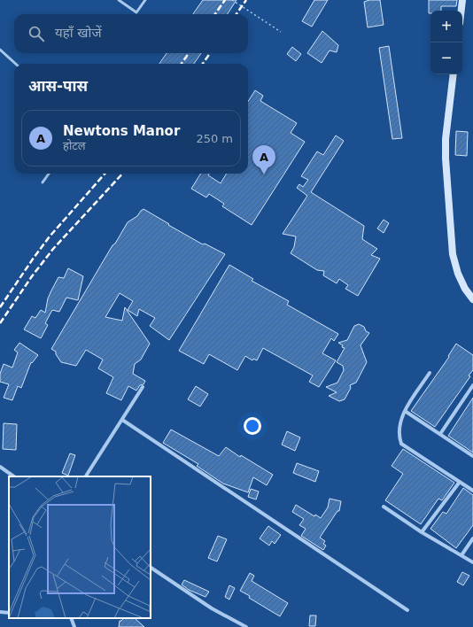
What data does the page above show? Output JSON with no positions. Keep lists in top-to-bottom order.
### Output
{
  "page": {
    "map_buttons": ["+", "−"],
    "search": "यहाँ खोजें",
    "heading": "आस-पास",
    "list": [
      {
        "mark": "A",
        "name": "Newtons Manor",
        "note": "होटल",
        "value": "250 m"
      }
    ],
    "pins": "A"
  }
}
